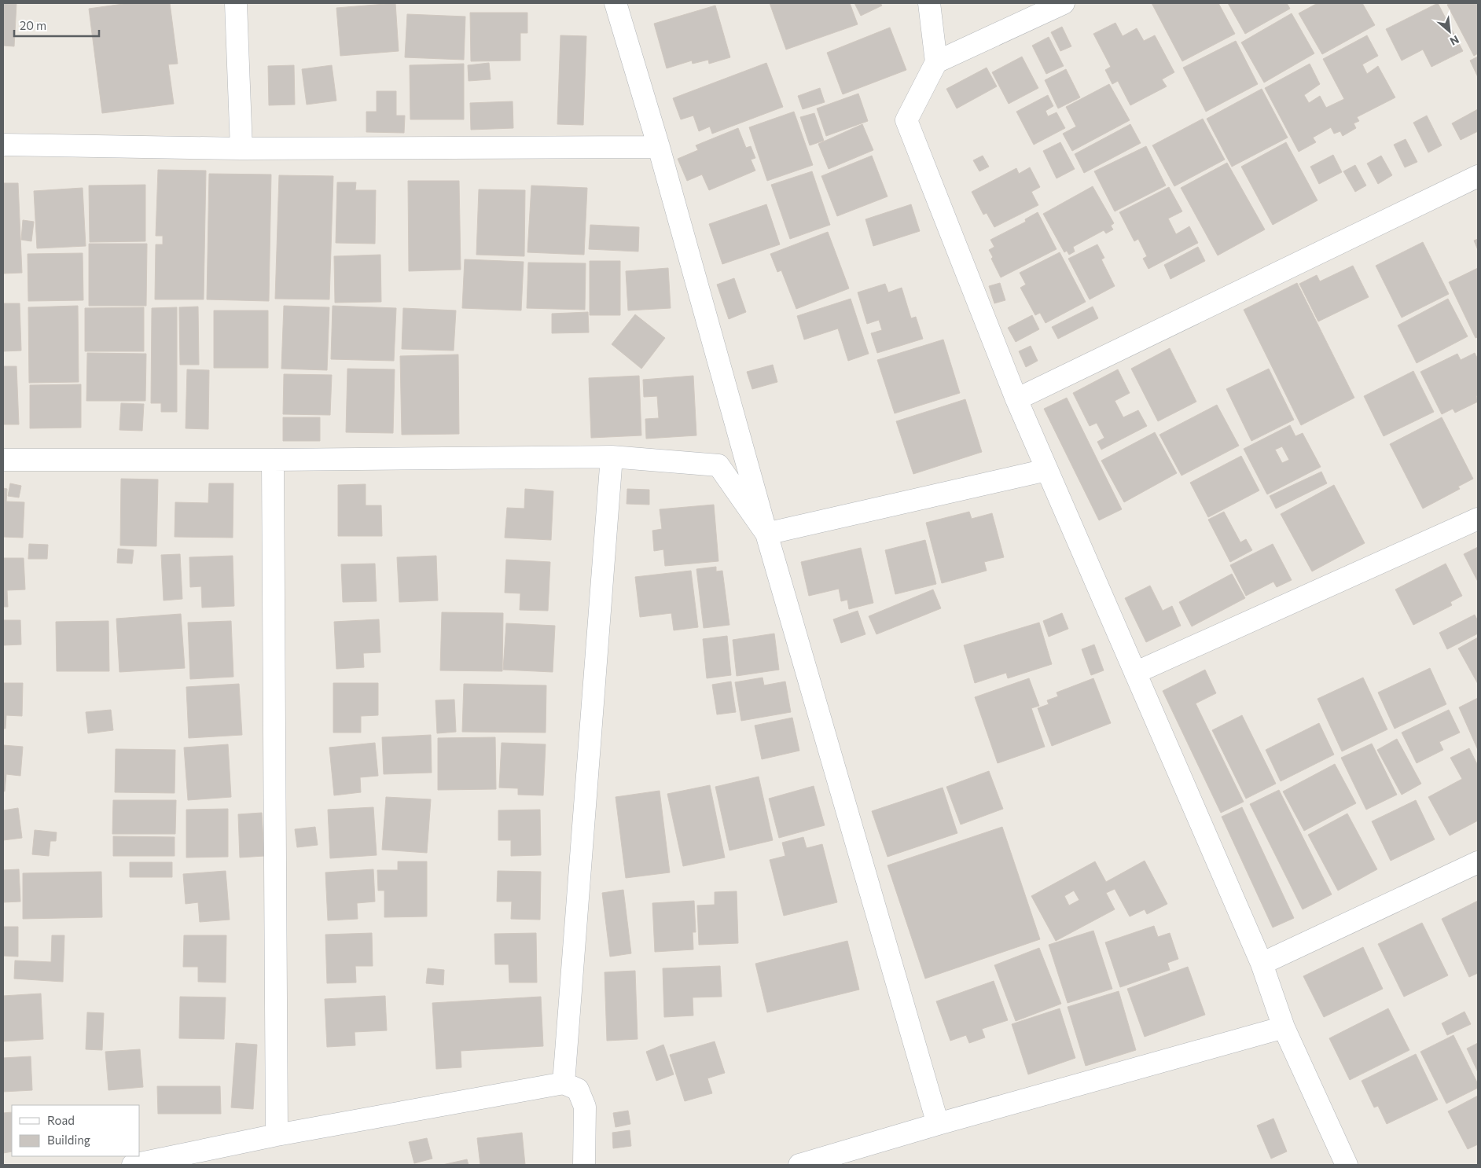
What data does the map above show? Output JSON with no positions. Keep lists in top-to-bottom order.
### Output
{
  "legend": ["Road", "Building"],
  "scale_bar": "20 m",
  "north": "bottom right"
}
